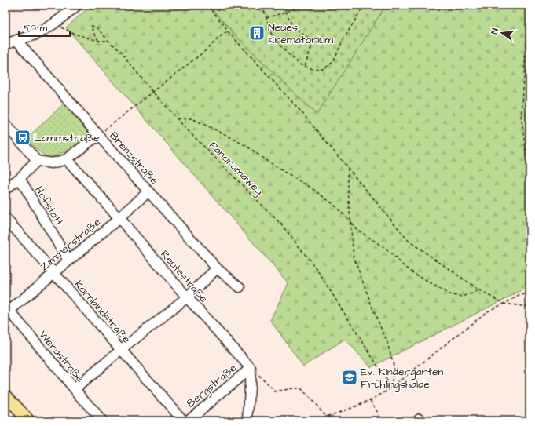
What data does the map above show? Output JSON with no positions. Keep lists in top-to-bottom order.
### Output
{
  "streets": {
    "street": [
      "Brenzstraße",
      "Hofstatt",
      "Zimmerstraße",
      "Reutestraße",
      "Kornbindstraße",
      "Werastraße",
      "Bergstraße"
    ],
    "path": ["Panoramaweg"]
  },
  "crossings": [
    ["Brenzstraße", "Zimmerstraße"],
    ["Hofstatt", "Zimmerstraße"],
    ["Zimmerstraße", "Reutestraße"],
    ["Zimmerstraße", "Kornbindstraße"],
    ["Zimmerstraße", "Werastraße"],
    ["Reutestraße", "Bergstraße"]
  ],
  "places": {
    "building": ["Neues Krematorium"],
    "bus stop": ["Lammstraße"],
    "school or university": ["Ev. Kindergarten Frühlingshalde"]
  },
  "scale_bar": "50 m",
  "north": "left"
}
